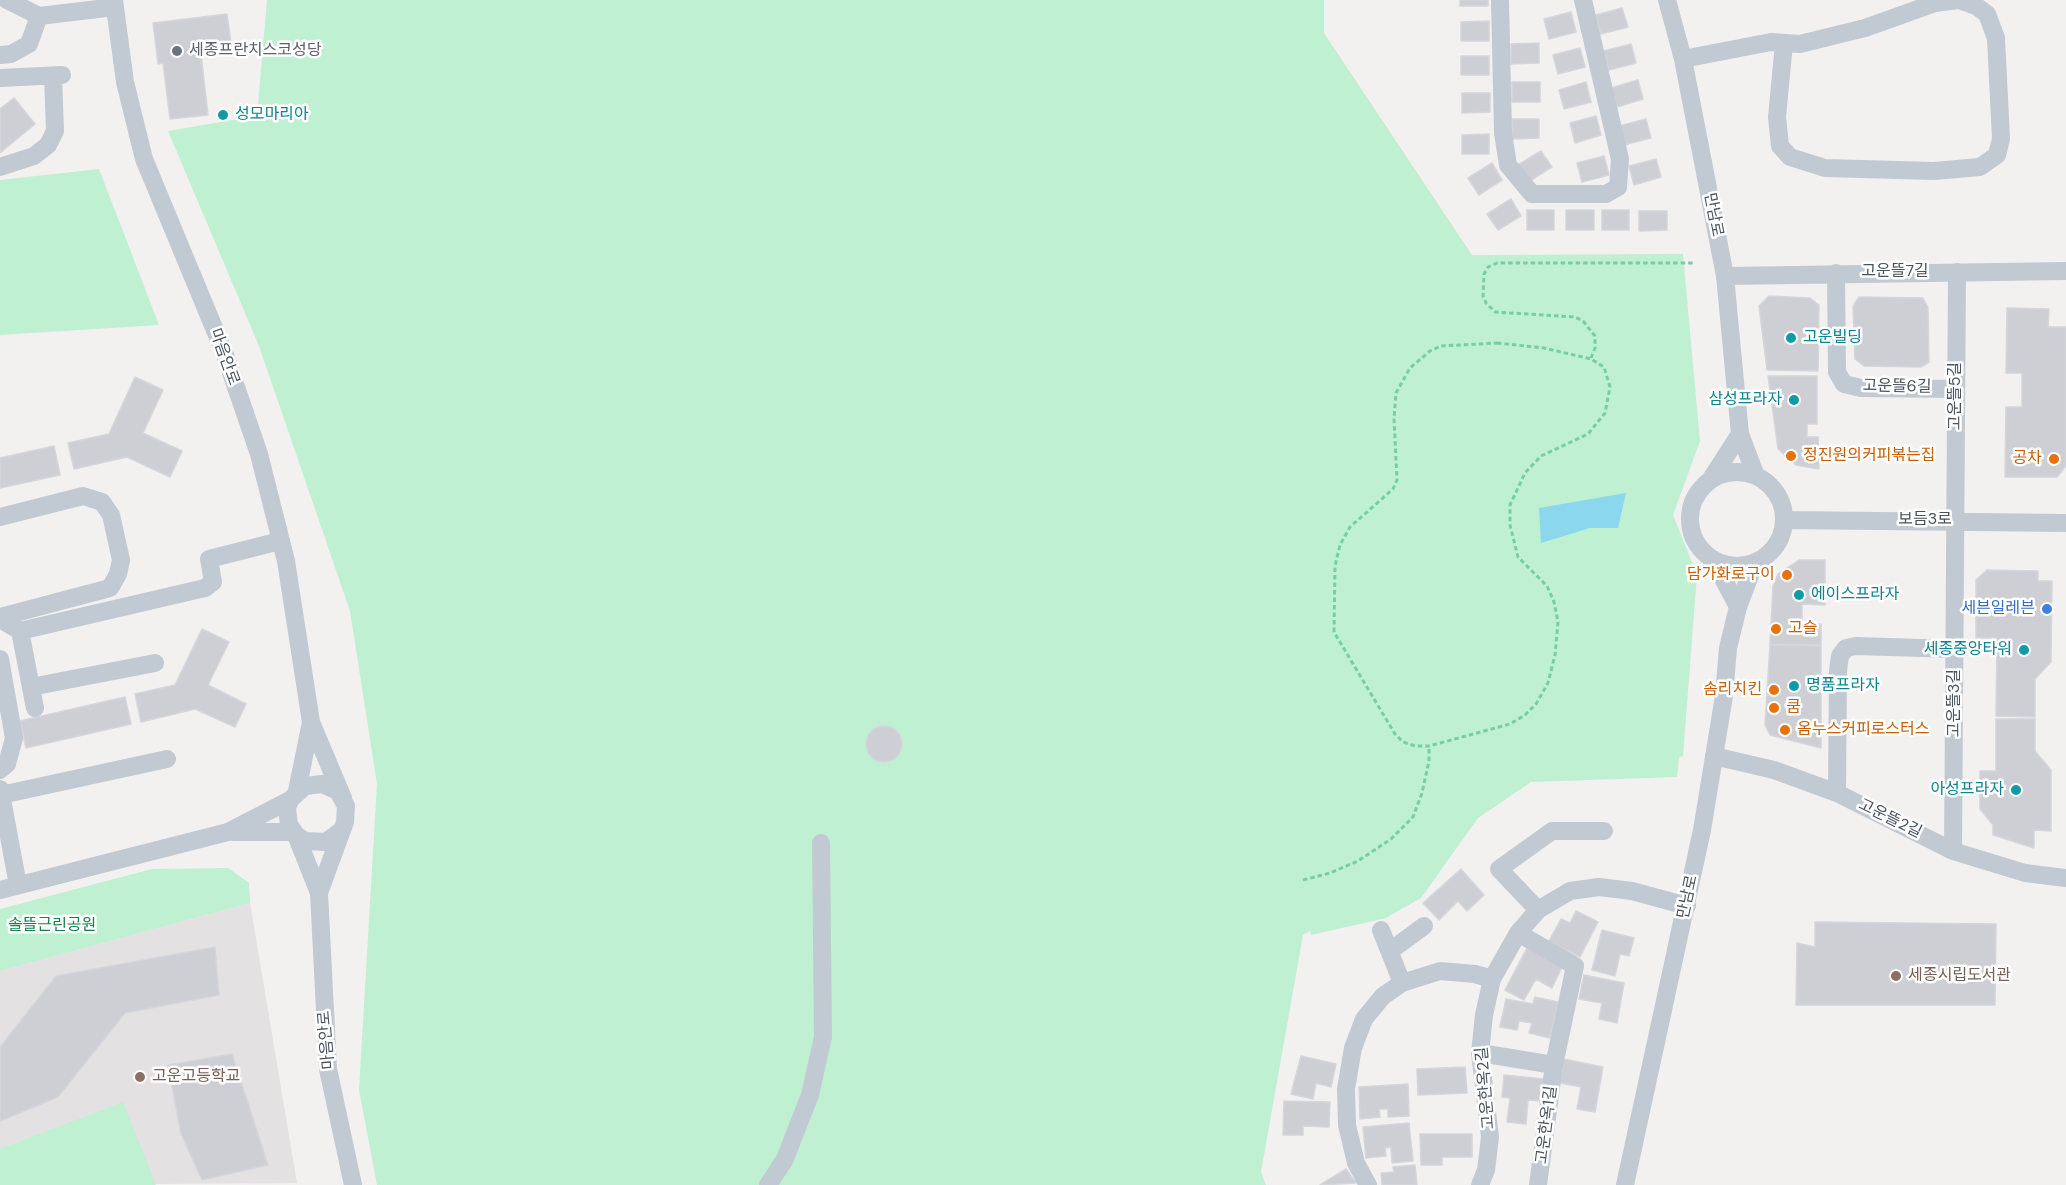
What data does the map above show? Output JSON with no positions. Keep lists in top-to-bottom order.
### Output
{
  "streets": {
    "street": [
      "만남로",
      "고운뜰7길",
      "마음안로",
      "고운뜰6길",
      "고운뜰5길",
      "보듬3로",
      "고운뜰3길",
      "고운뜰2길",
      "고운한옥2길",
      "고운한옥1길"
    ]
  },
  "crossings": [
    ["만남로", "고운뜰7길"],
    ["만남로", "보듬3로"],
    ["만남로", "고운뜰2길"],
    ["만남로", "고운한옥2길"],
    ["고운뜰7길", "고운뜰6길"],
    ["고운뜰7길", "고운뜰5길"],
    ["고운뜰6길", "고운뜰5길"],
    ["고운뜰5길", "보듬3로"],
    ["고운뜰5길", "고운뜰3길"],
    ["보듬3로", "고운뜰3길"],
    ["고운뜰3길", "고운뜰2길"],
    ["고운한옥2길", "고운한옥1길"]
  ],
  "parks": ["솔뜰근린공원"],
  "places": [
    "세종프란치스코성당",
    "성모마리아",
    "고운빌딩",
    "삼성프라자",
    "정진원의커피볶는집",
    "공차",
    "담가화로구이",
    "에이스프라자",
    "세븐일레븐",
    "고슬",
    "세종중앙타워",
    "명품프라자",
    "솜리치킨",
    "쿰",
    "옴누스커피로스터스",
    "아성프라자",
    "세종시립도서관",
    "고운고등학교"
  ]
}
